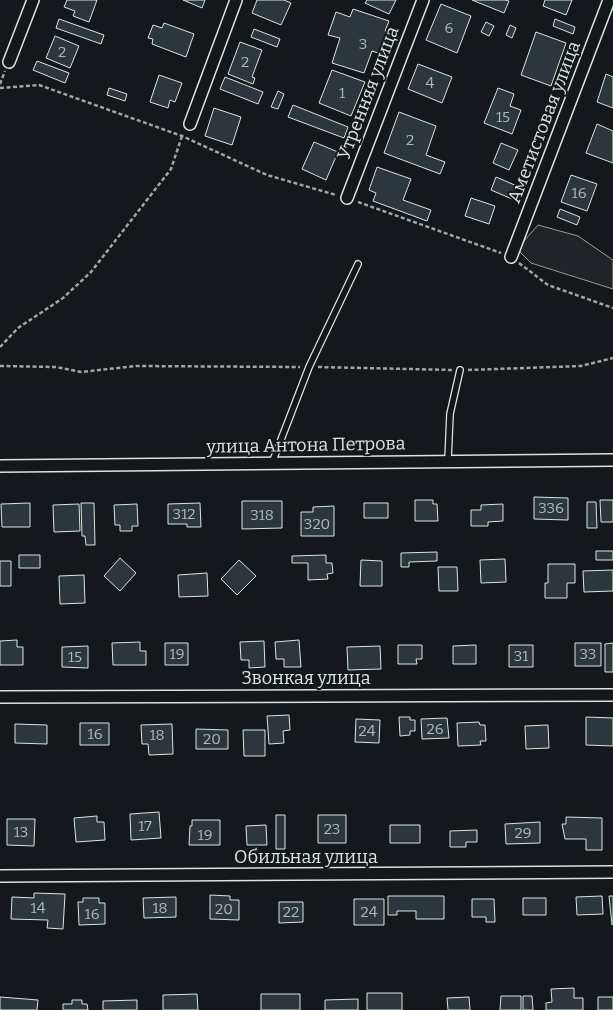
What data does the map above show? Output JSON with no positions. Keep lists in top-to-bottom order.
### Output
{
  "streets": {
    "street": [
      "Утренняя улица",
      "Аметистовая улица",
      "улица Антона Петрова",
      "Звонкая улица",
      "Обильная улица"
    ]
  },
  "house_numbers": [
    "6",
    "3",
    "2",
    "2",
    "4",
    "1",
    "15",
    "2",
    "16",
    "336",
    "312",
    "318",
    "320",
    "19",
    "33",
    "31",
    "15",
    "26",
    "24",
    "16",
    "18",
    "20",
    "17",
    "23",
    "13",
    "29",
    "19",
    "14",
    "18",
    "20",
    "22",
    "24",
    "16"
  ]
}
